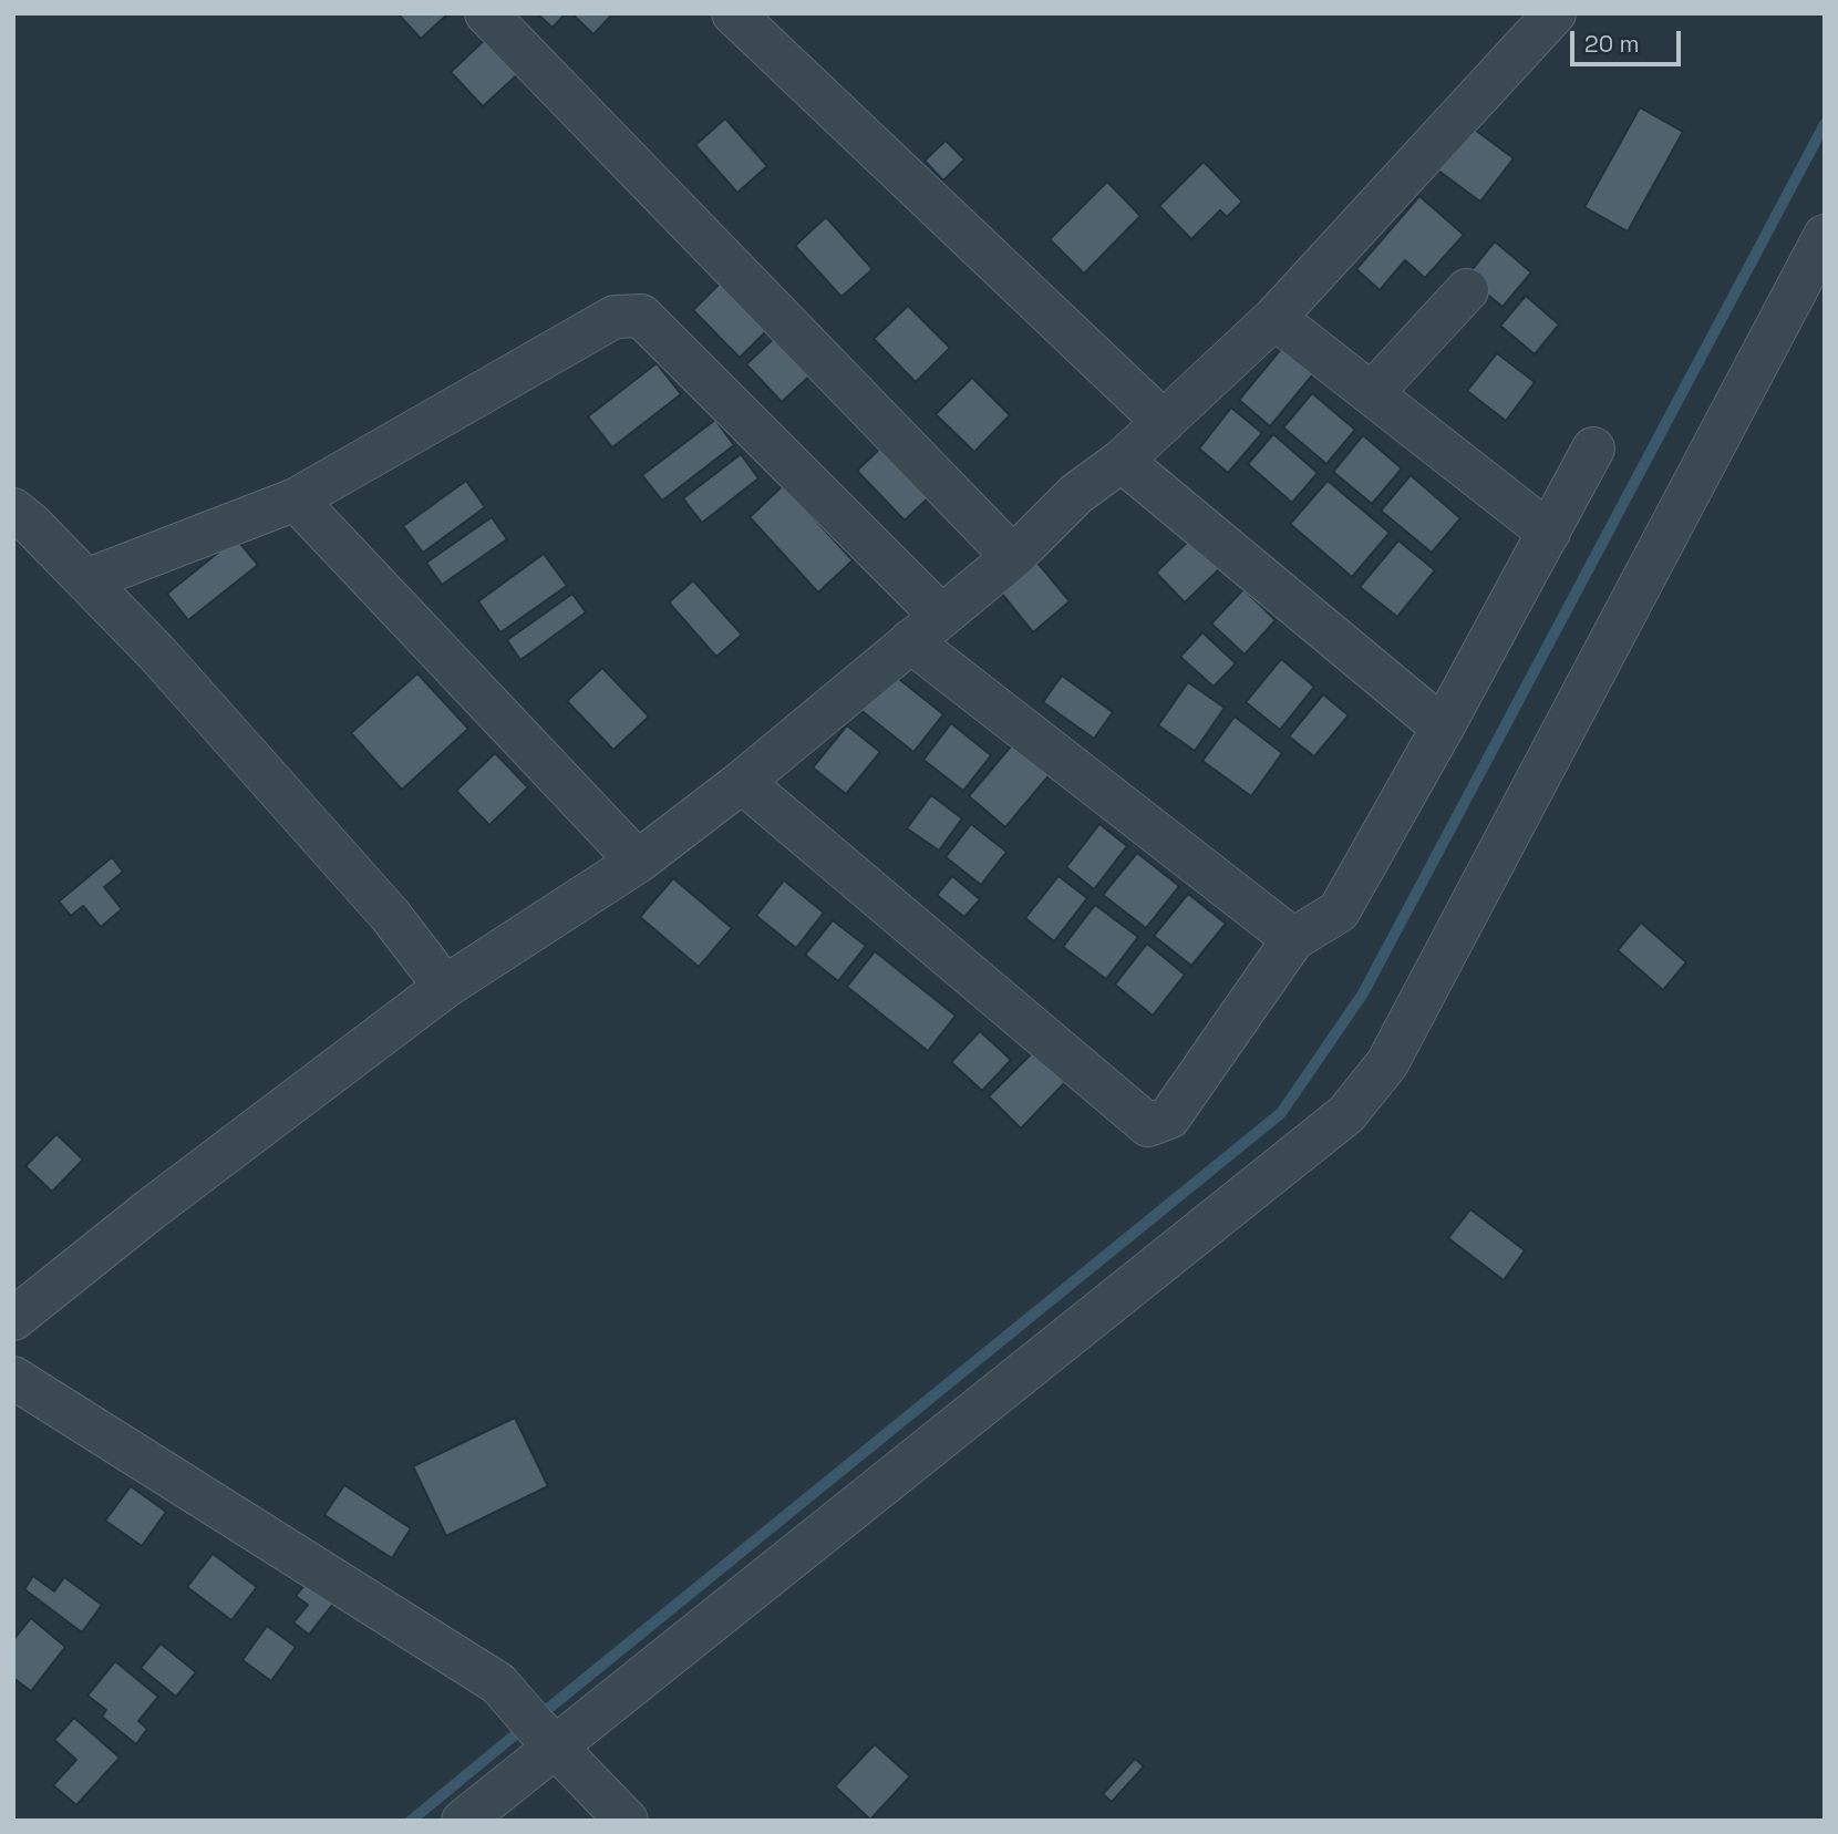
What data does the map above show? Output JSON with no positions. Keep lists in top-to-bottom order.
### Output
{
  "scale_bar": "20 m"
}
